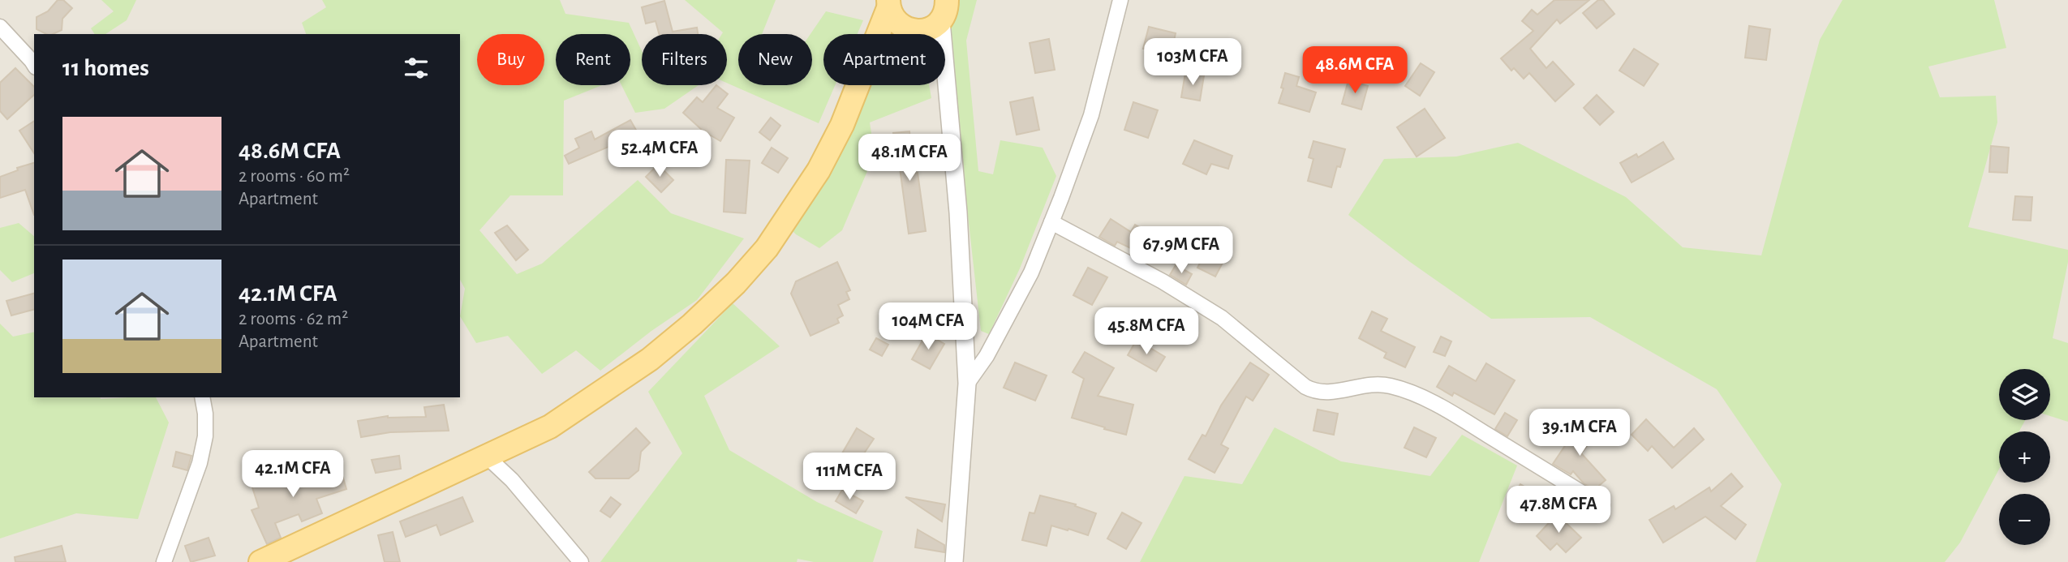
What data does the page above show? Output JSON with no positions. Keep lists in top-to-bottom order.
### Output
{
  "page": {
    "chip": [
      "Buy",
      "Rent",
      "Filters",
      "New",
      "Apartment"
    ],
    "heading": "11 homes",
    "price": [
      "103M CFA",
      "48.6M CFA",
      "52.4M CFA",
      "48.1M CFA",
      "67.9M CFA",
      "104M CFA",
      "45.8M CFA",
      "39.1M CFA",
      "42.1M CFA",
      "111M CFA",
      "47.8M CFA"
    ],
    "list": [
      {
        "name": "48.6M CFA",
        "note": "2 rooms · 60 m² · Apartment"
      },
      {
        "name": "42.1M CFA",
        "note": "2 rooms · 62 m² · Apartment"
      }
    ],
    "map_buttons": ["+", "−"]
  }
}
